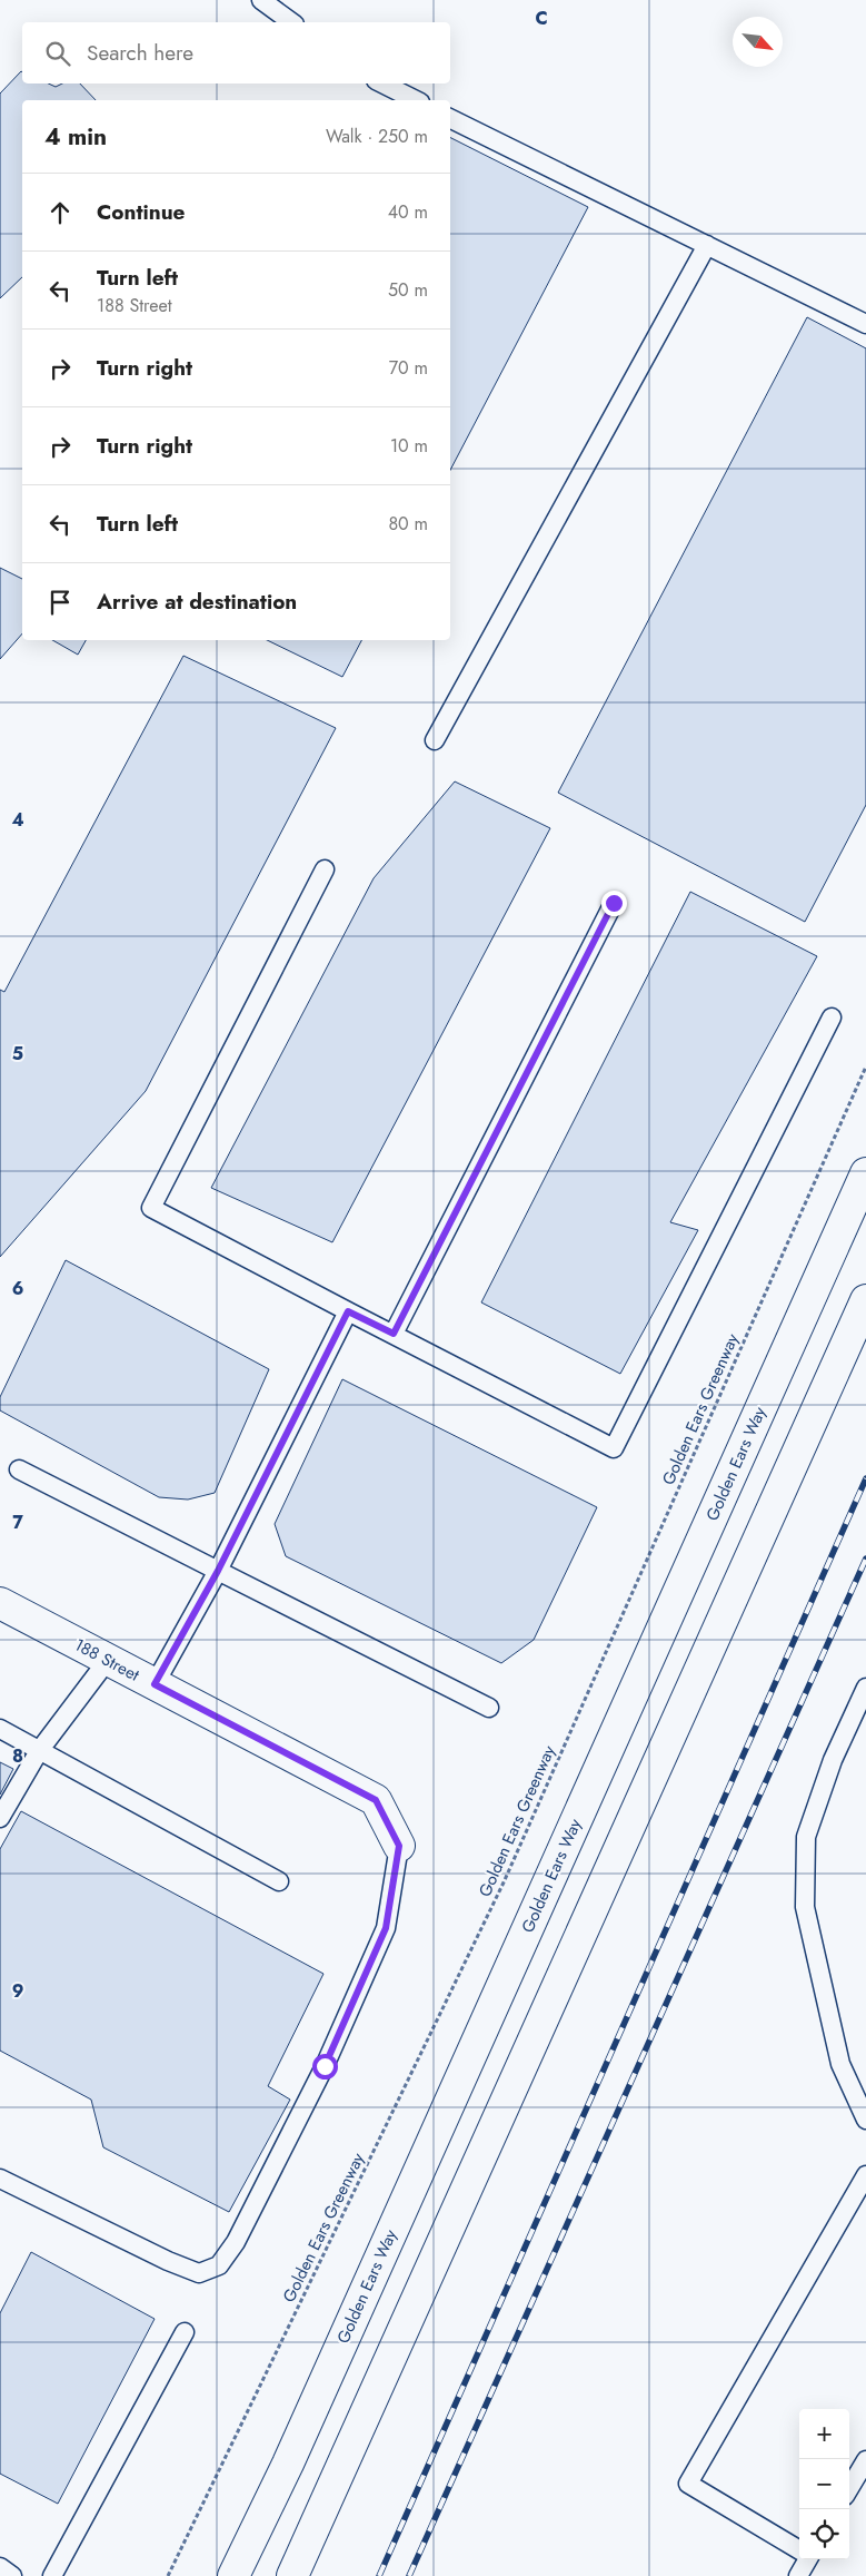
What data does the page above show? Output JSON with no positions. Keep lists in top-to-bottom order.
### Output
{
  "streets": {
    "main road": ["Golden Ears Way", "188 Street"],
    "path": ["Golden Ears Greenway"]
  },
  "north": "bottom right",
  "page": {
    "search": "Search here",
    "heading": ["4 min", "Walk · 250 m"],
    "list": [
      ["Continue", "40 m"],
      ["Turn left", "188 Street", "50 m"],
      ["Turn right", "70 m"],
      ["Turn right", "10 m"],
      ["Turn left", "80 m"],
      "Arrive at destination"
    ],
    "map_buttons": ["+", "−"]
  },
  "grid": {
    "columns": ["C"],
    "rows": [
      "4",
      "5",
      "6",
      "7",
      "8",
      "9"
    ]
  }
}
